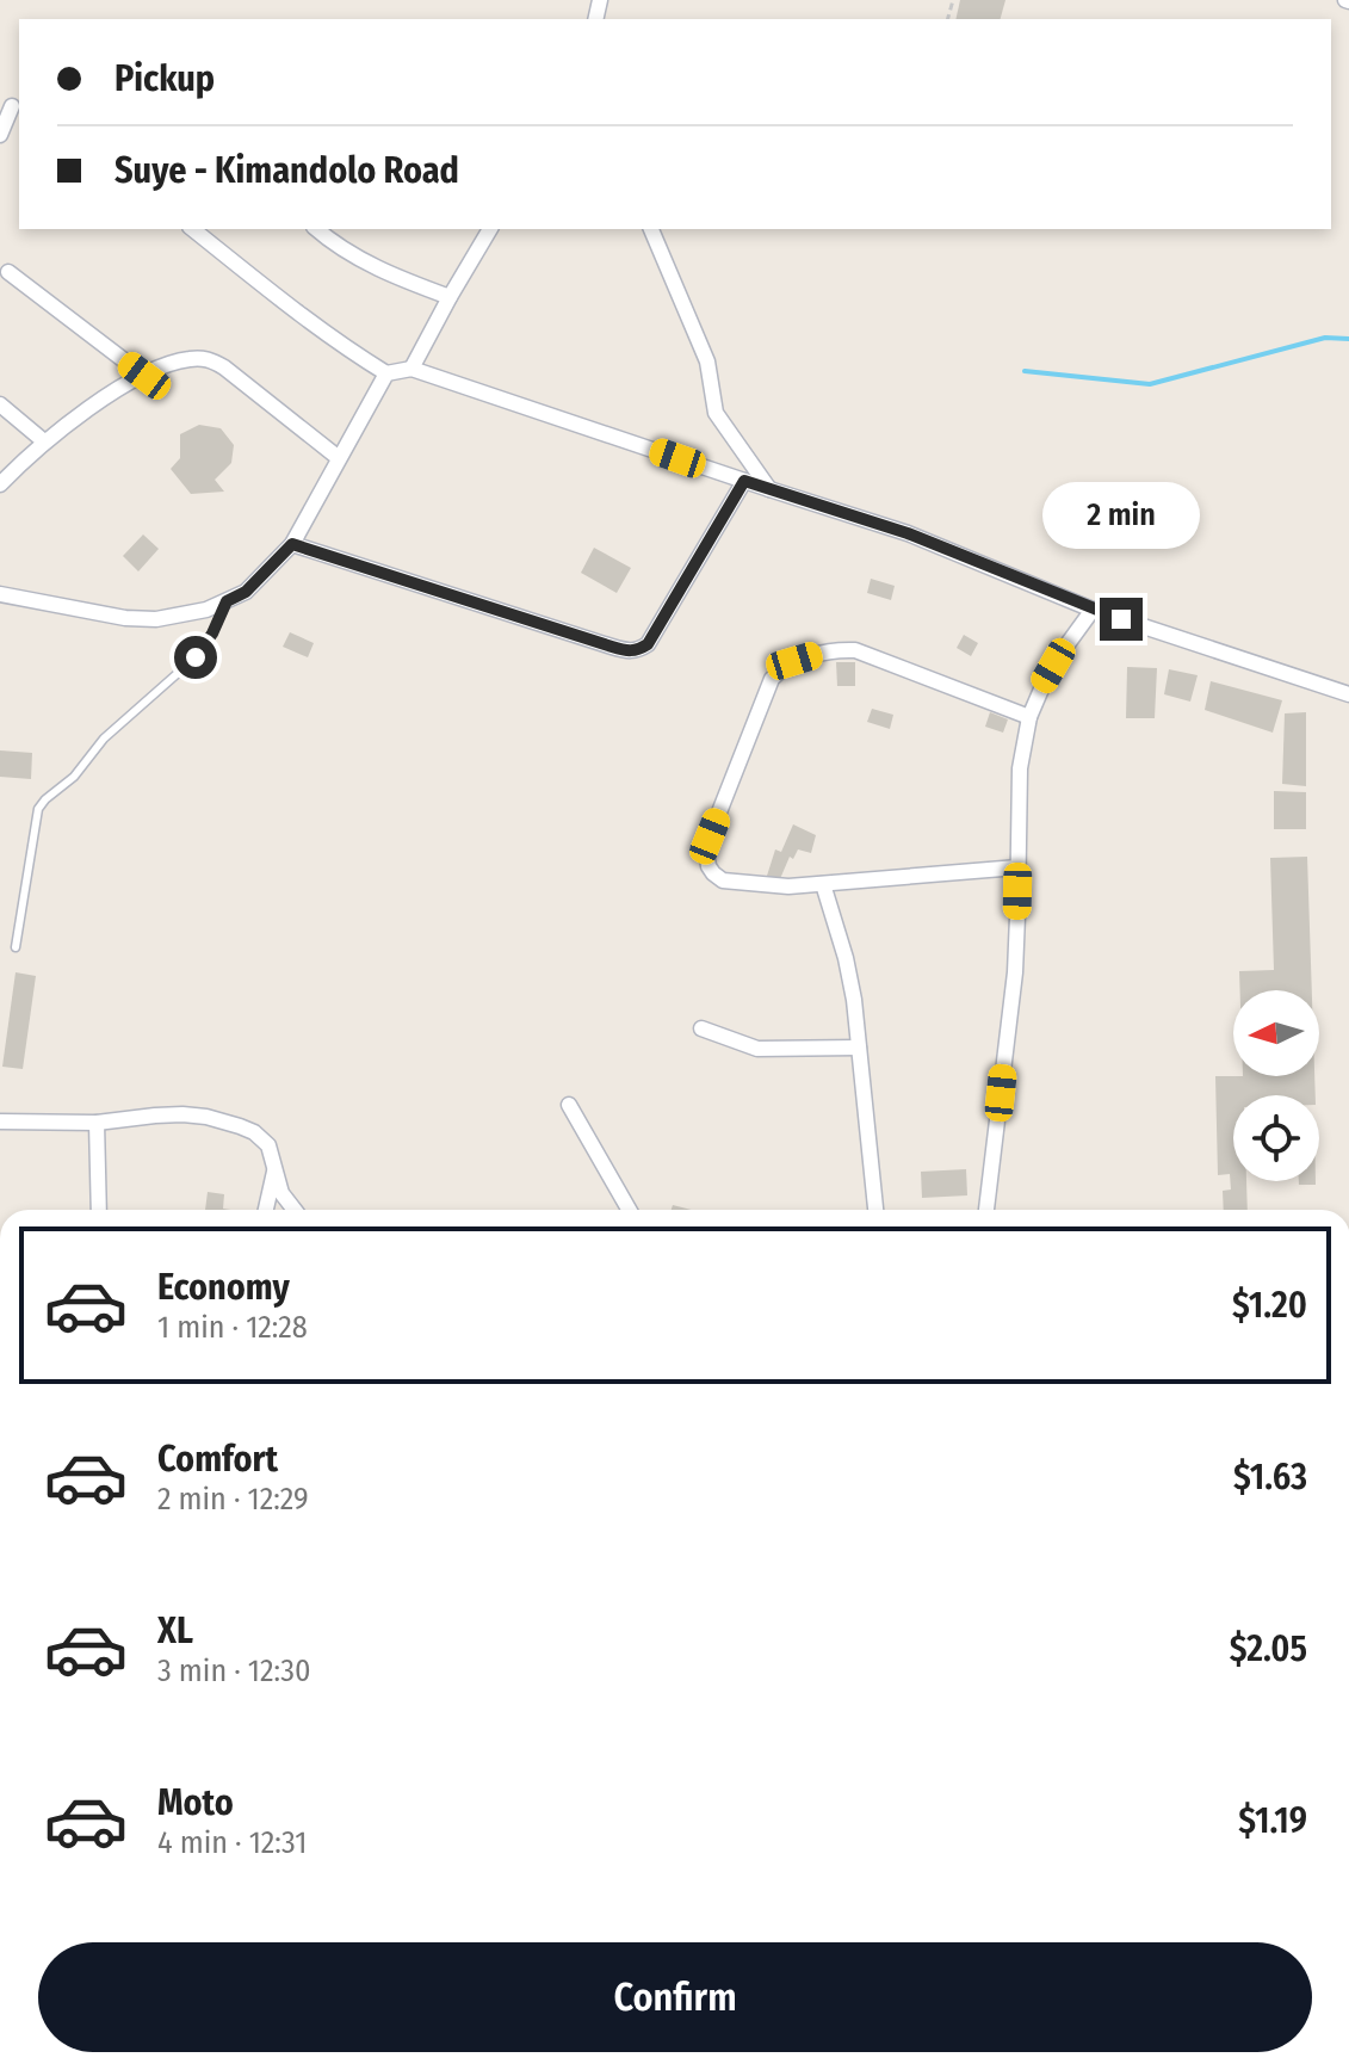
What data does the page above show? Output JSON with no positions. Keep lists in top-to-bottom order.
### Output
{
  "north": "left",
  "page": {
    "banner": ["Pickup", "Suye - Kimandolo Road"],
    "bubble": "2 min",
    "list": [
      {
        "name": "Economy",
        "note": "1 min · 12:28",
        "value": "$1.20"
      },
      {
        "name": "Comfort",
        "note": "2 min · 12:29",
        "value": "$1.63"
      },
      {
        "name": "XL",
        "note": "3 min · 12:30",
        "value": "$2.05"
      },
      {
        "name": "Moto",
        "note": "4 min · 12:31",
        "value": "$1.19"
      }
    ],
    "buttons": "Confirm"
  }
}
